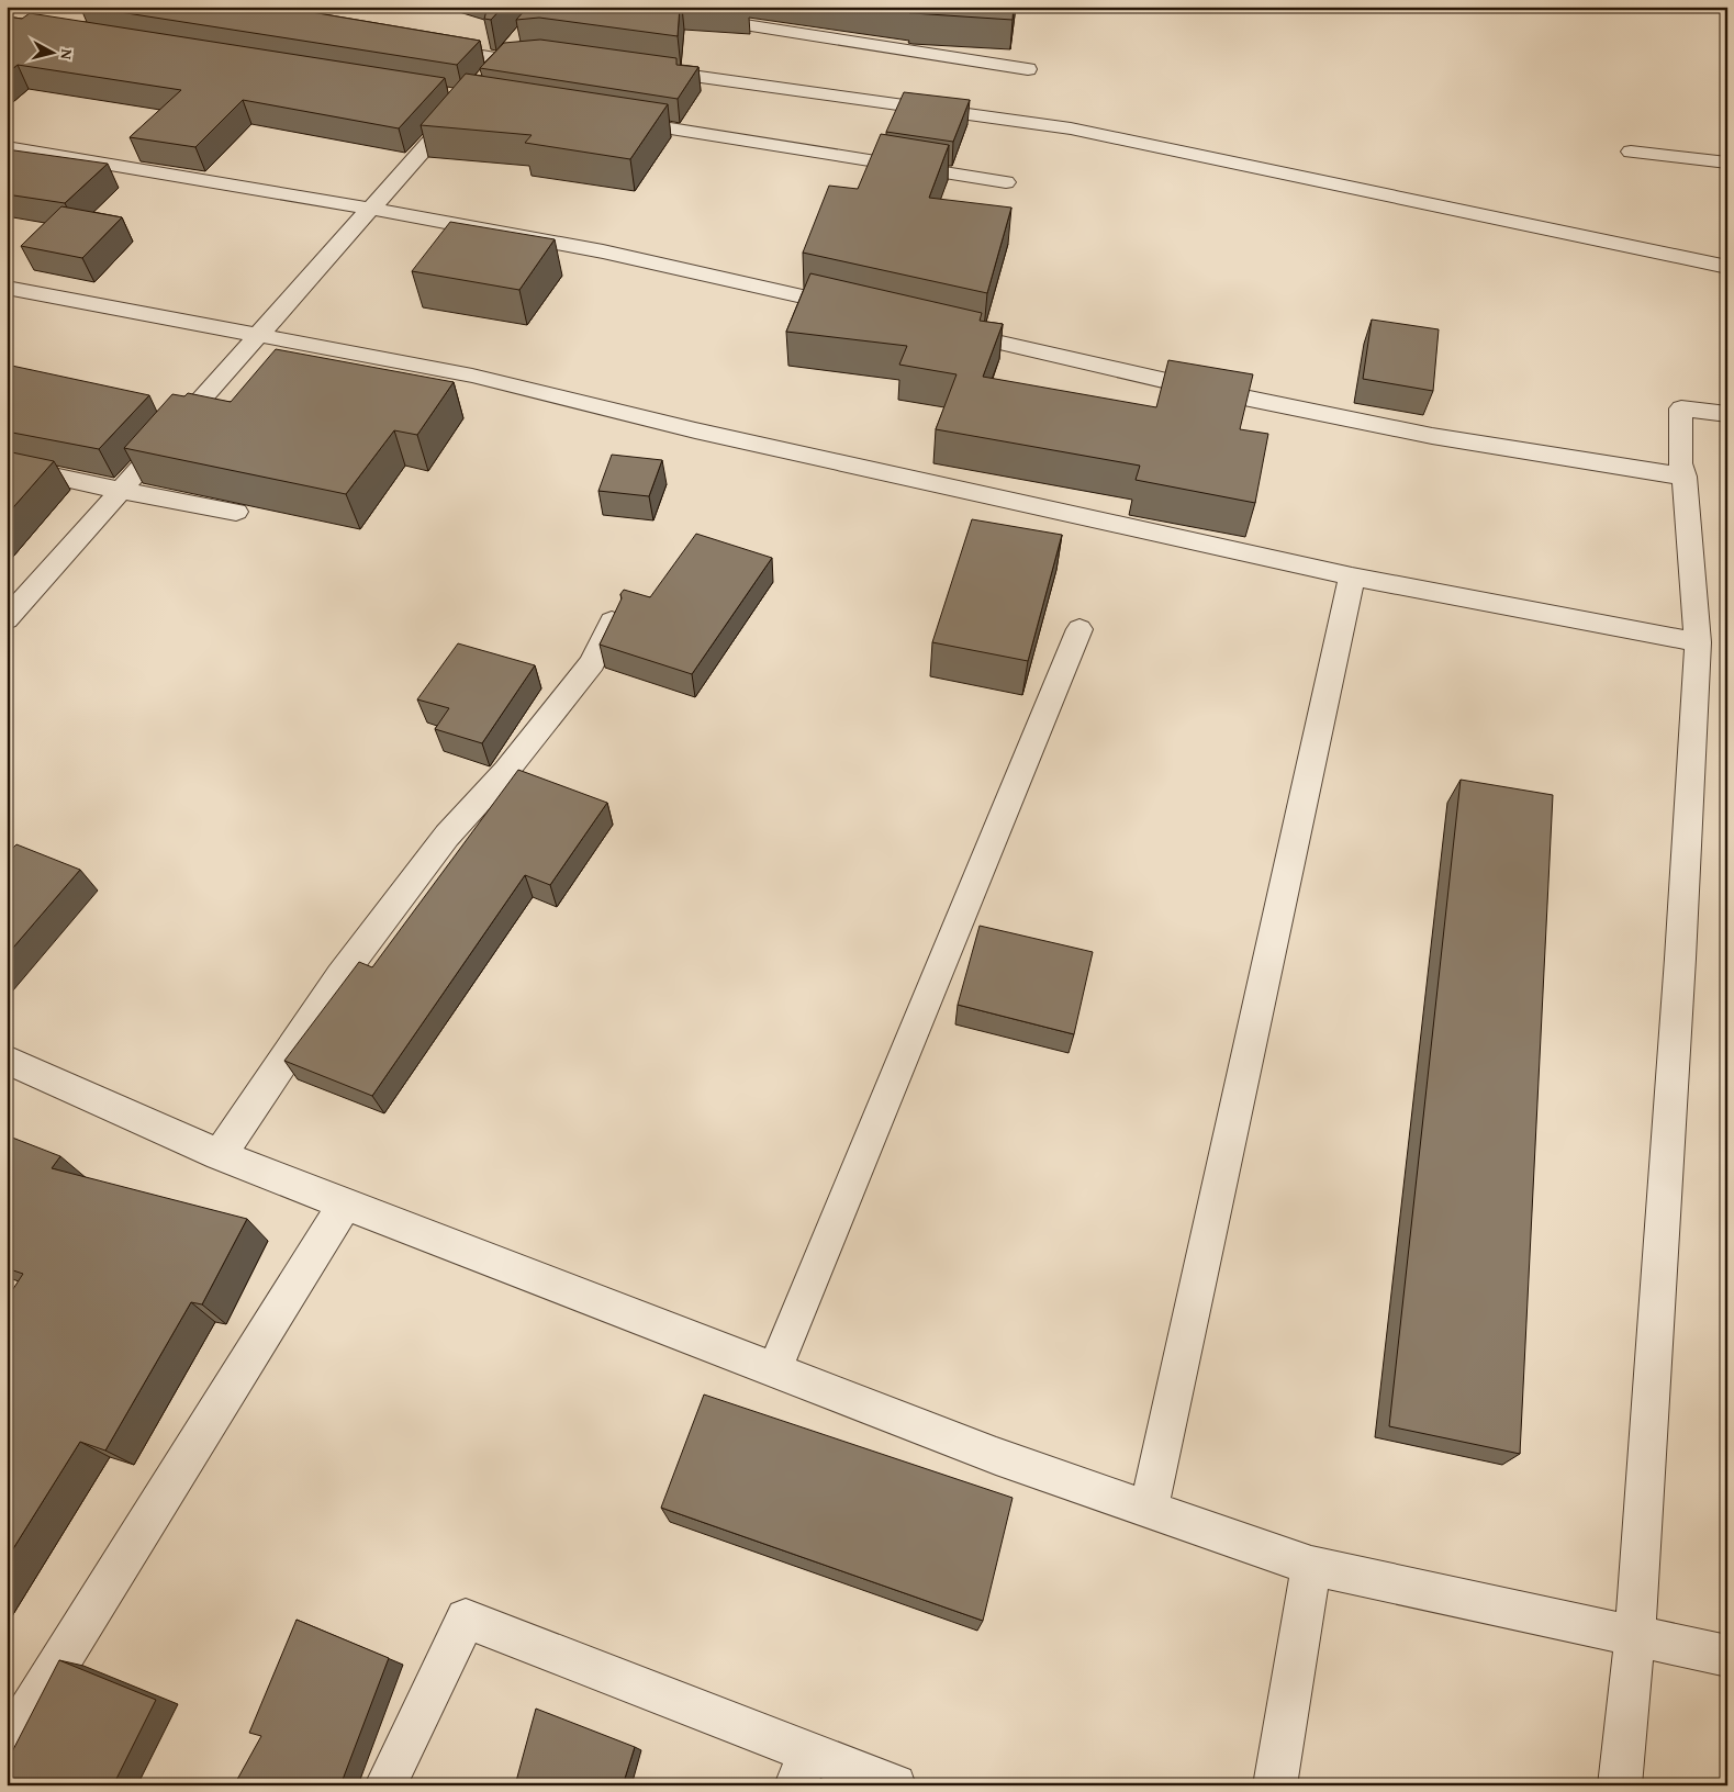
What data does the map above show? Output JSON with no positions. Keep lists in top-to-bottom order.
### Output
{
  "north": "right"
}
